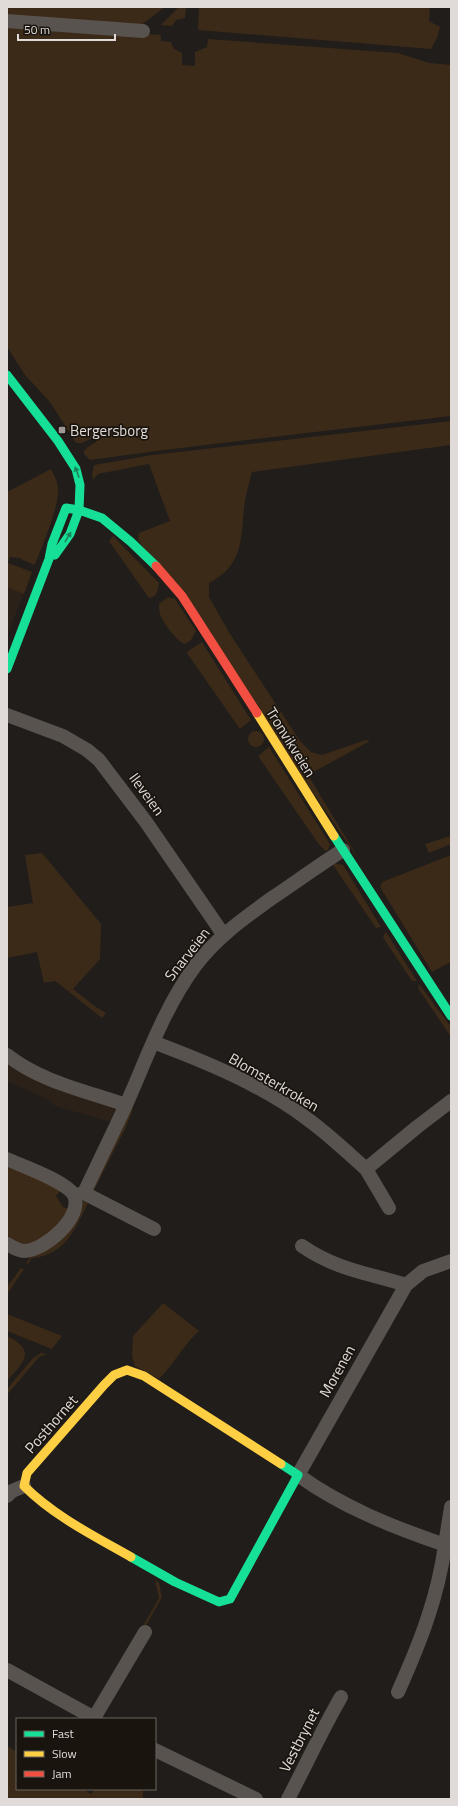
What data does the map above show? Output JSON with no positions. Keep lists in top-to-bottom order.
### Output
{
  "streets": {
    "street": [
      "Tronvikveien",
      "Ileveien",
      "Snarveien",
      "Blomsterkroken",
      "Morenen",
      "Posthornet",
      "Vestbrynet"
    ]
  },
  "crossings": [
    ["Tronvikveien", "Snarveien"],
    ["Ileveien", "Snarveien"],
    ["Snarveien", "Blomsterkroken"],
    ["Morenen", "Posthornet"]
  ],
  "places": {
    "transit": ["Bergersborg"]
  },
  "legend": ["Fast", "Slow", "Jam"],
  "scale_bar": "50 m"
}
